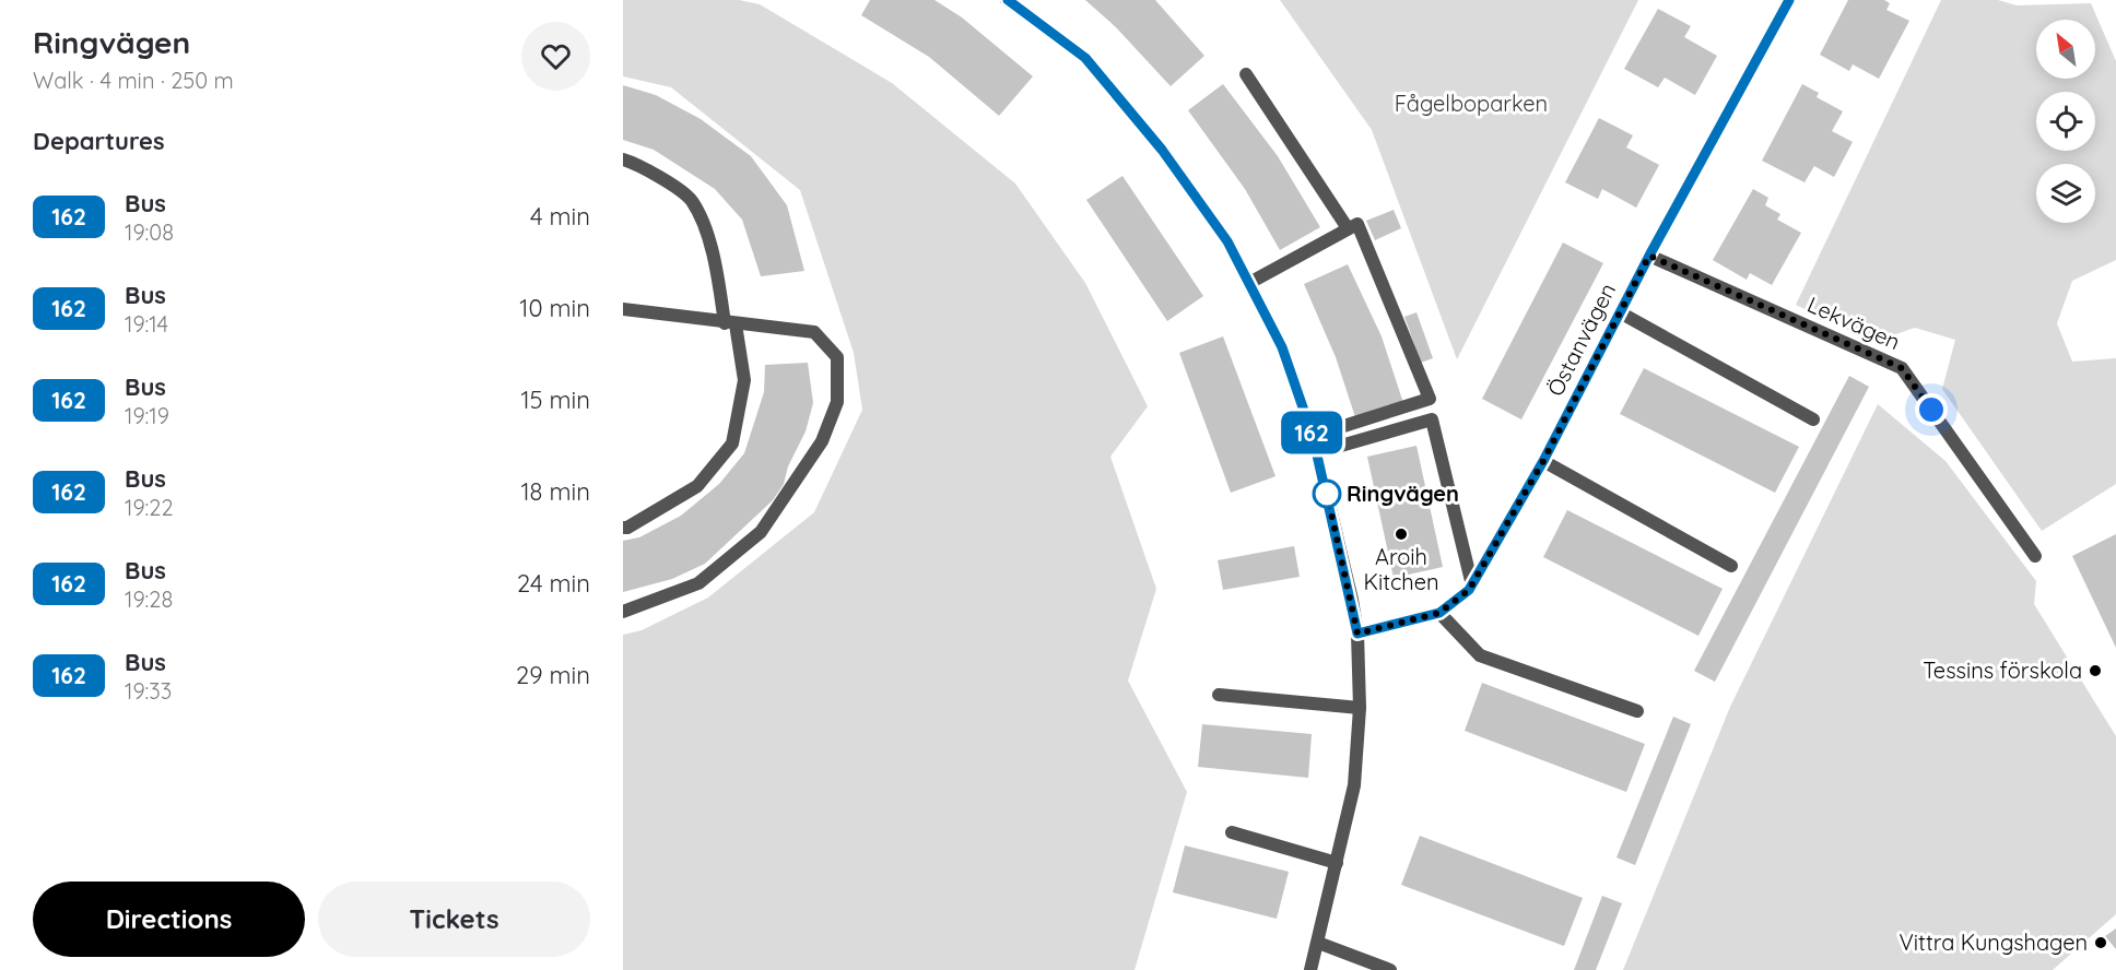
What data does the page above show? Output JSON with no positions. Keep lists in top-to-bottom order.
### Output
{
  "streets": {
    "street": ["Lekvägen", "Östanvägen"]
  },
  "crossings": [
    ["Lekvägen", "Östanvägen"]
  ],
  "parks": ["Fågelboparken"],
  "places": [
    "Ringvägen",
    "Aroih Kitchen",
    "Tessins förskola",
    "Vittra Kungshagen"
  ],
  "lines": ["bus line 162"],
  "north": "top left",
  "page": {
    "heading": [
      ["Ringvägen", "Walk · 4 min · 250 m"],
      "Departures"
    ],
    "on_map": "162",
    "list": [
      {
        "mark": "162",
        "name": "Bus",
        "note": "19:08",
        "value": "4 min"
      },
      {
        "mark": "162",
        "name": "Bus",
        "note": "19:14",
        "value": "10 min"
      },
      {
        "mark": "162",
        "name": "Bus",
        "note": "19:19",
        "value": "15 min"
      },
      {
        "mark": "162",
        "name": "Bus",
        "note": "19:22",
        "value": "18 min"
      },
      {
        "mark": "162",
        "name": "Bus",
        "note": "19:28",
        "value": "24 min"
      },
      {
        "mark": "162",
        "name": "Bus",
        "note": "19:33",
        "value": "29 min"
      }
    ],
    "buttons": ["Directions", "Tickets"]
  }
}
